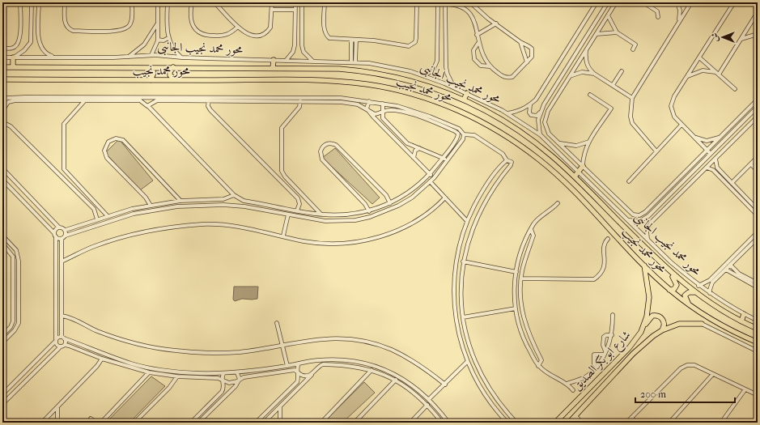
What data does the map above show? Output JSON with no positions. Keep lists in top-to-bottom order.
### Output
{
  "streets": {
    "main road": ["محور محمد نجيب", "شارع ابو بكر الصديق"],
    "street": ["محور محمد نجيب الجانبى"]
  },
  "crossings": [
    ["محور محمد نجيب", "شارع ابو بكر الصديق"]
  ],
  "scale_bar": "200 m",
  "north": "left"
}
